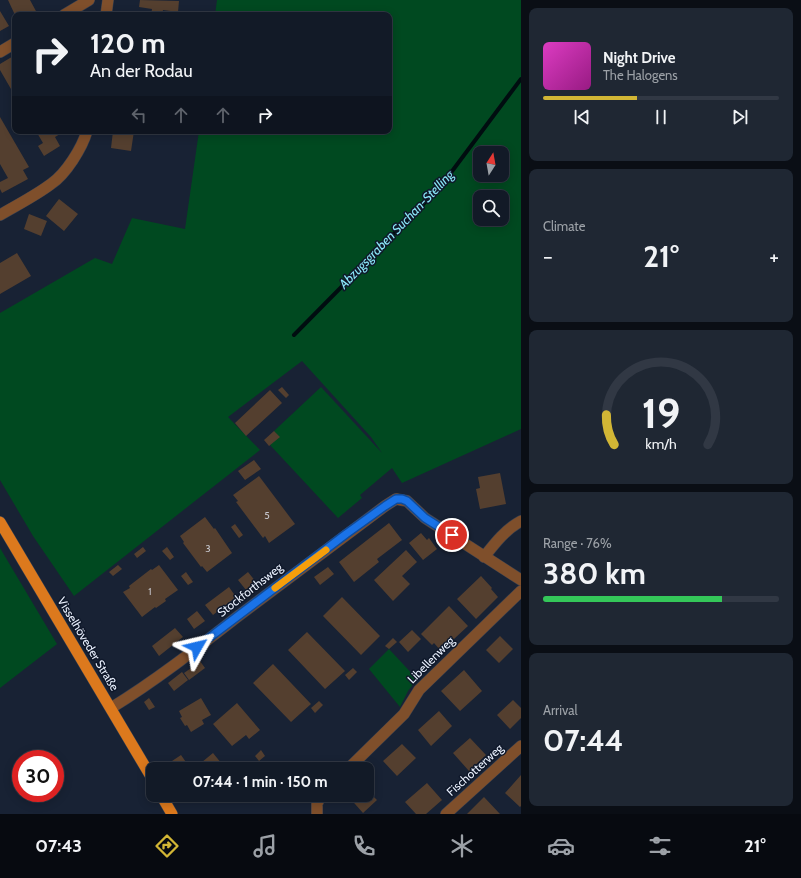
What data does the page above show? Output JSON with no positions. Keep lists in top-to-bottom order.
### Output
{
  "streets": {
    "main road": ["Visselhöveder Straße"],
    "street": ["Stockforthsweg", "Libellenweg", "Fischotterweg"]
  },
  "crossings": [
    ["Stockforthsweg", "Visselhöveder Straße"]
  ],
  "water": ["Abzugsgraben Suchan-Stelling"],
  "house_numbers": ["5", "3", "1"],
  "north": "top",
  "page": {
    "turn": ["120 m", "An der Rodau"],
    "song": ["Night Drive", "The Halogens"],
    "tile": [
      "Climate",
      ["Range · 76%", "380 km"],
      ["Arrival", "07:44"]
    ],
    "heat": ["−", "21°", "+"],
    "limit": "30",
    "trip": "07:44 · 1 min · 150 m",
    "tabs": ["07:43", "21°"],
    "gauge": ["19", "km/h"]
  }
}
